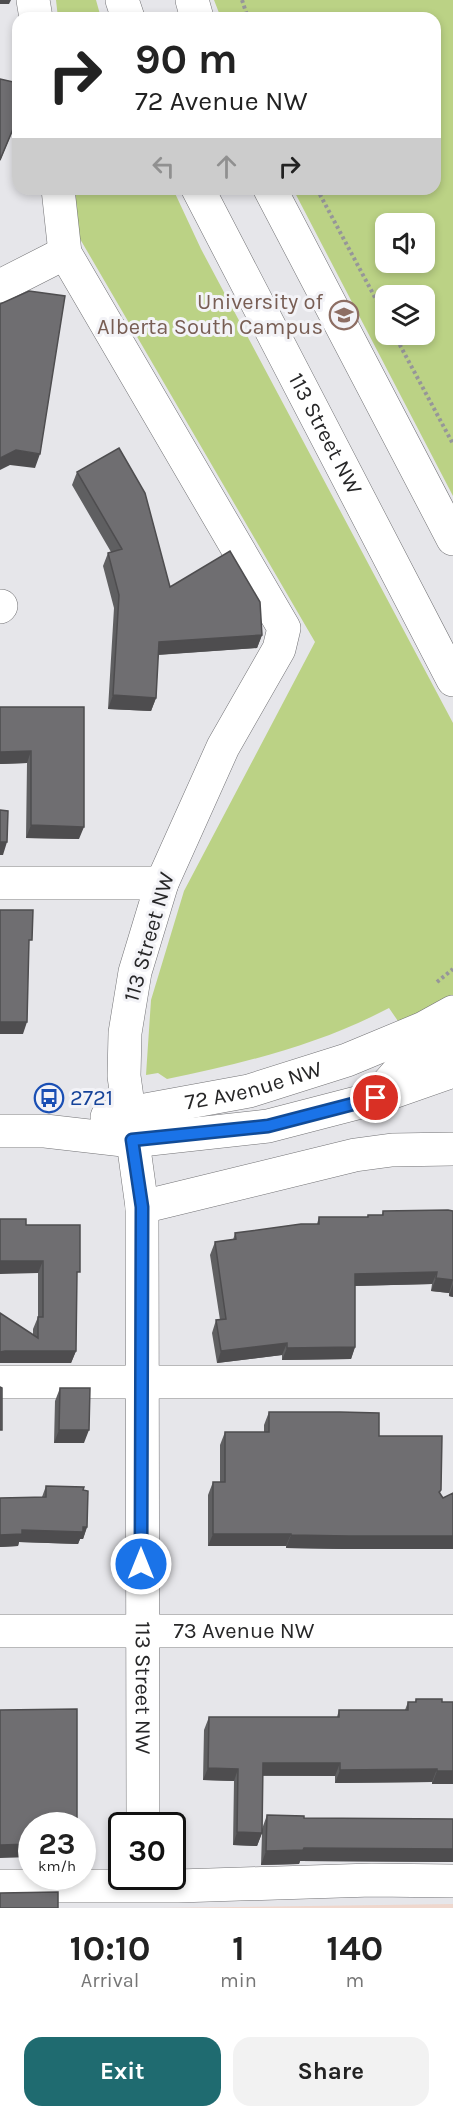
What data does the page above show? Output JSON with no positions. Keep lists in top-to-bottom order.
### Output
{
  "streets": {
    "street": ["113 Street NW", "72 Avenue NW", "73 Avenue NW"]
  },
  "crossings": [
    ["113 Street NW", "72 Avenue NW"],
    ["113 Street NW", "73 Avenue NW"]
  ],
  "places": {
    "school or university": ["University of Alberta South Campus"],
    "bus stop": ["2721"]
  },
  "page": {
    "turn": ["90 m", "72 Avenue NW"],
    "speed": "23 km/h",
    "limit": "30",
    "eta": [
      "10:10",
      "Arrival",
      "1",
      "min",
      "140",
      "m"
    ],
    "buttons": ["Exit", "Share"]
  }
}
